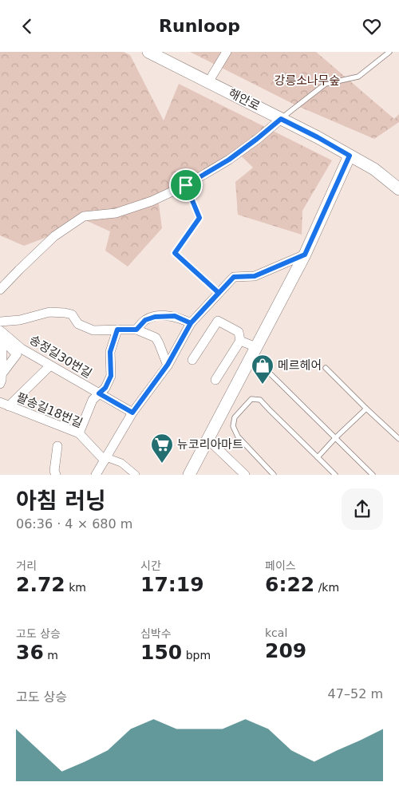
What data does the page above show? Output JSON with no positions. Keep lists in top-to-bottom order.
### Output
{
  "streets": {
    "street": ["해안로", "송정길30번길", "팔송길18번길"]
  },
  "parks": ["강릉소나무숲"],
  "places": {
    "shop": ["메르헤어"],
    "supermarket": ["뉴코리아마트"]
  },
  "page": {
    "header": "Runloop",
    "heading": ["아침 러닝", "06:36 · 4 × 680 m"],
    "stats": [
      ["거리", "2.72 km"],
      ["시간", "17:19"],
      ["페이스", "6:22 /km"],
      ["고도 상승", "36 m"],
      ["심박수", "150 bpm"],
      ["kcal", "209"]
    ],
    "chart": ["고도 상승", "47–52 m"]
  }
}
